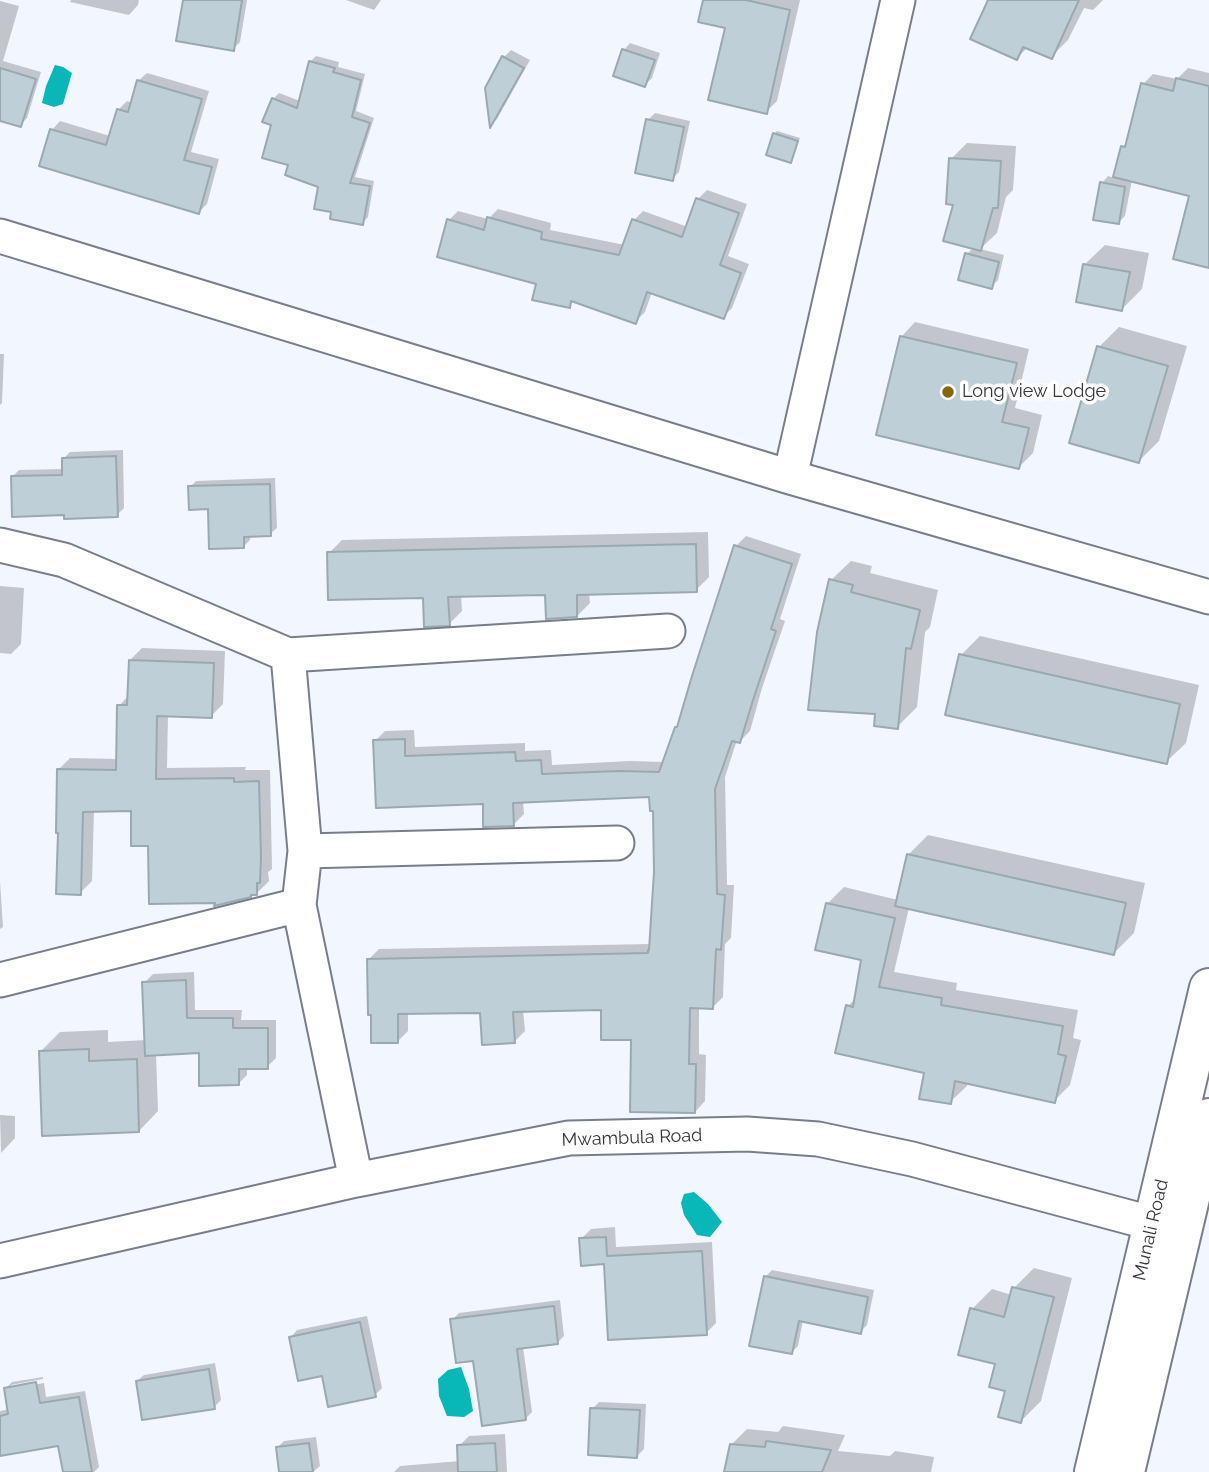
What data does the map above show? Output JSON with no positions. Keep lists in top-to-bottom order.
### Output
{
  "streets": {
    "main road": ["Munali Road"],
    "street": ["Mwambula Road"]
  },
  "crossings": [
    ["Mwambula Road", "Munali Road"]
  ],
  "places": ["Long view Lodge"]
}
